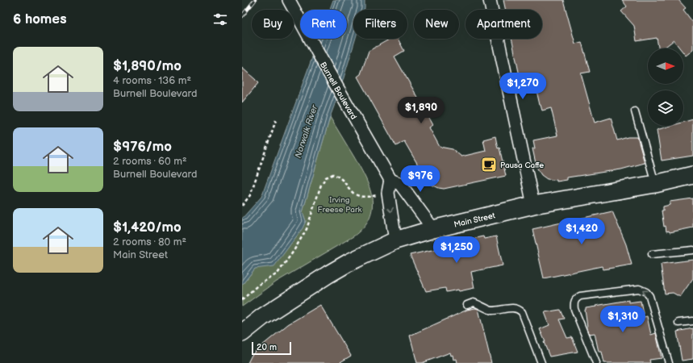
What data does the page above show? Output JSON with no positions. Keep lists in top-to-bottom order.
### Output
{
  "streets": {
    "main road": ["Main Street"],
    "street": ["Burnell Boulevard"]
  },
  "crossings": [
    ["Burnell Boulevard", "Main Street"]
  ],
  "water": ["Norwalk River"],
  "parks": ["Irving Freese Park"],
  "places": {
    "cafe": ["Pausa Caffe"]
  },
  "scale_bar": "20 m",
  "north": "right",
  "page": {
    "heading": "6 homes",
    "chip": [
      "Buy",
      "Rent",
      "Filters",
      "New",
      "Apartment"
    ],
    "list": [
      {
        "name": "$1,890/mo",
        "note": "4 rooms · 136 m² · Burnell Boulevard"
      },
      {
        "name": "$976/mo",
        "note": "2 rooms · 60 m² · Burnell Boulevard"
      },
      {
        "name": "$1,420/mo",
        "note": "2 rooms · 80 m² · Main Street"
      }
    ],
    "price": [
      "$1,270",
      "$1,890",
      "$976",
      "$1,420",
      "$1,250",
      "$1,310"
    ],
    "scale": "20 m"
  }
}
